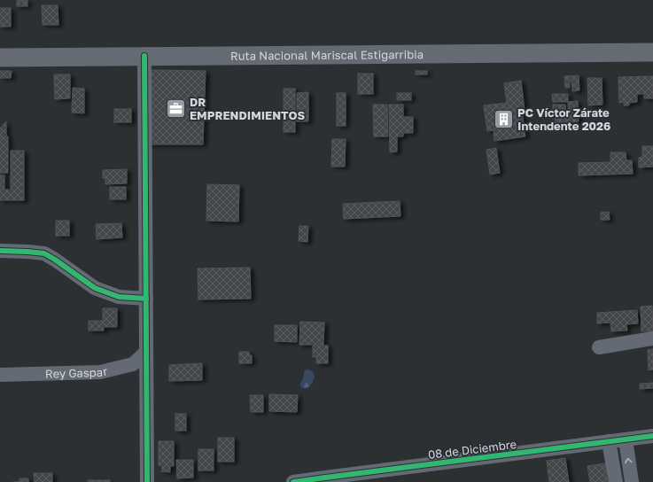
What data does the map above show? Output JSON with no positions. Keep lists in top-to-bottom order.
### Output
{
  "streets": {
    "main road": ["Ruta Nacional Mariscal Estigarribia"],
    "street": ["Rey Gaspar", "08 de Diciembre"]
  },
  "places": {
    "office": ["DR EMPRENDIMIENTOS"],
    "building": ["PC Víctor Zárate Intendente 2026"]
  }
}
